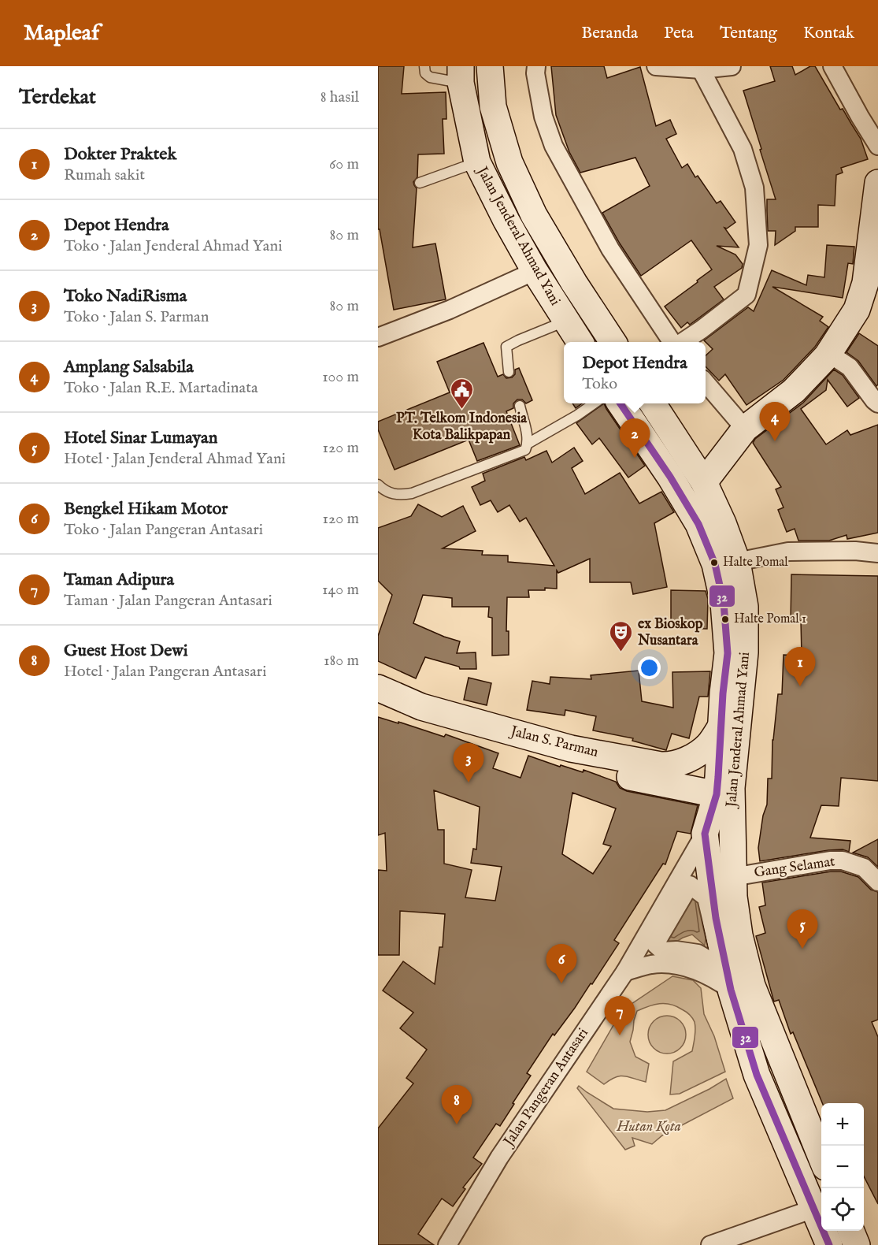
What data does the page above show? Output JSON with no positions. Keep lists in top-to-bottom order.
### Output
{
  "streets": {
    "main road": ["Jalan Jenderal Ahmad Yani", "Jalan S. Parman"],
    "street": ["Gang Selamat", "Jalan Pangeran Antasari"]
  },
  "crossings": [
    ["Jalan Jenderal Ahmad Yani", "Jalan S. Parman"],
    ["Jalan Jenderal Ahmad Yani", "Gang Selamat"],
    ["Jalan Jenderal Ahmad Yani", "Jalan Pangeran Antasari"]
  ],
  "parks": ["Hutan Kota"],
  "places": {
    "public building": ["PT. Telkom Indonesia Kota Balikpapan"],
    "other": ["Halte Pomal", "Halte Pomal 1"],
    "theatre": ["ex Bioskop Nusantara"]
  },
  "lines": ["transit line 32"],
  "page": {
    "header": "Mapleaf",
    "nav": [
      "Beranda",
      "Peta",
      "Tentang",
      "Kontak"
    ],
    "heading": ["Terdekat", "8 hasil"],
    "list": [
      {
        "mark": "1",
        "name": "Dokter Praktek",
        "note": "Rumah sakit",
        "value": "60 m"
      },
      {
        "mark": "2",
        "name": "Depot Hendra",
        "note": "Toko · Jalan Jenderal Ahmad Yani",
        "value": "80 m"
      },
      {
        "mark": "3",
        "name": "Toko NadiRisma",
        "note": "Toko · Jalan S. Parman",
        "value": "80 m"
      },
      {
        "mark": "4",
        "name": "Amplang Salsabila",
        "note": "Toko · Jalan R.E. Martadinata",
        "value": "100 m"
      },
      {
        "mark": "5",
        "name": "Hotel Sinar Lumayan",
        "note": "Hotel · Jalan Jenderal Ahmad Yani",
        "value": "120 m"
      },
      {
        "mark": "6",
        "name": "Bengkel Hikam Motor",
        "note": "Toko · Jalan Pangeran Antasari",
        "value": "120 m"
      },
      {
        "mark": "7",
        "name": "Taman Adipura",
        "note": "Taman · Jalan Pangeran Antasari",
        "value": "140 m"
      },
      {
        "mark": "8",
        "name": "Guest Host Dewi",
        "note": "Hotel · Jalan Pangeran Antasari",
        "value": "180 m"
      }
    ],
    "popup": ["Depot Hendra", "Toko"],
    "pins": [
      "4",
      "2",
      "1",
      "3",
      "5",
      "6",
      "7",
      "8"
    ],
    "map_buttons": ["+", "−"]
  }
}
